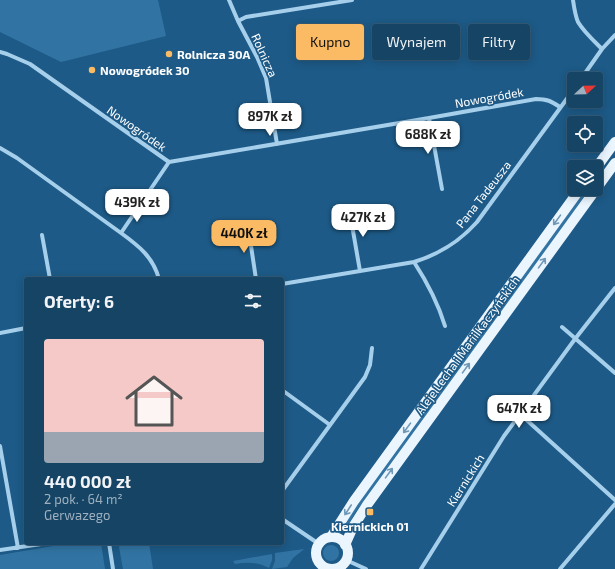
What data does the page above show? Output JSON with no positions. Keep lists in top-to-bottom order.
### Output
{
  "streets": {
    "main road": ["Aleje Lecha i Marii Kaczyńskich"],
    "street": [
      "Rolnicza",
      "Nowogródek",
      "Pana Tadeusza",
      "Kiernickich"
    ]
  },
  "crossings": [
    ["Rolnicza", "Nowogródek"],
    ["Nowogródek", "Pana Tadeusza"]
  ],
  "places": {
    "other": ["Rolnicza 30A", "Nowogródek 30"],
    "transit": ["Kiernickich 01"]
  },
  "north": "right",
  "page": {
    "chip": ["Kupno", "Wynajem", "Filtry"],
    "price": [
      "897K zł",
      "688K zł",
      "439K zł",
      "427K zł",
      "440K zł",
      "647K zł"
    ],
    "heading": "Oferty: 6",
    "list": [
      {
        "name": "440 000 zł",
        "note": "2 pok. · 64 m² · Gerwazego"
      }
    ]
  }
}
